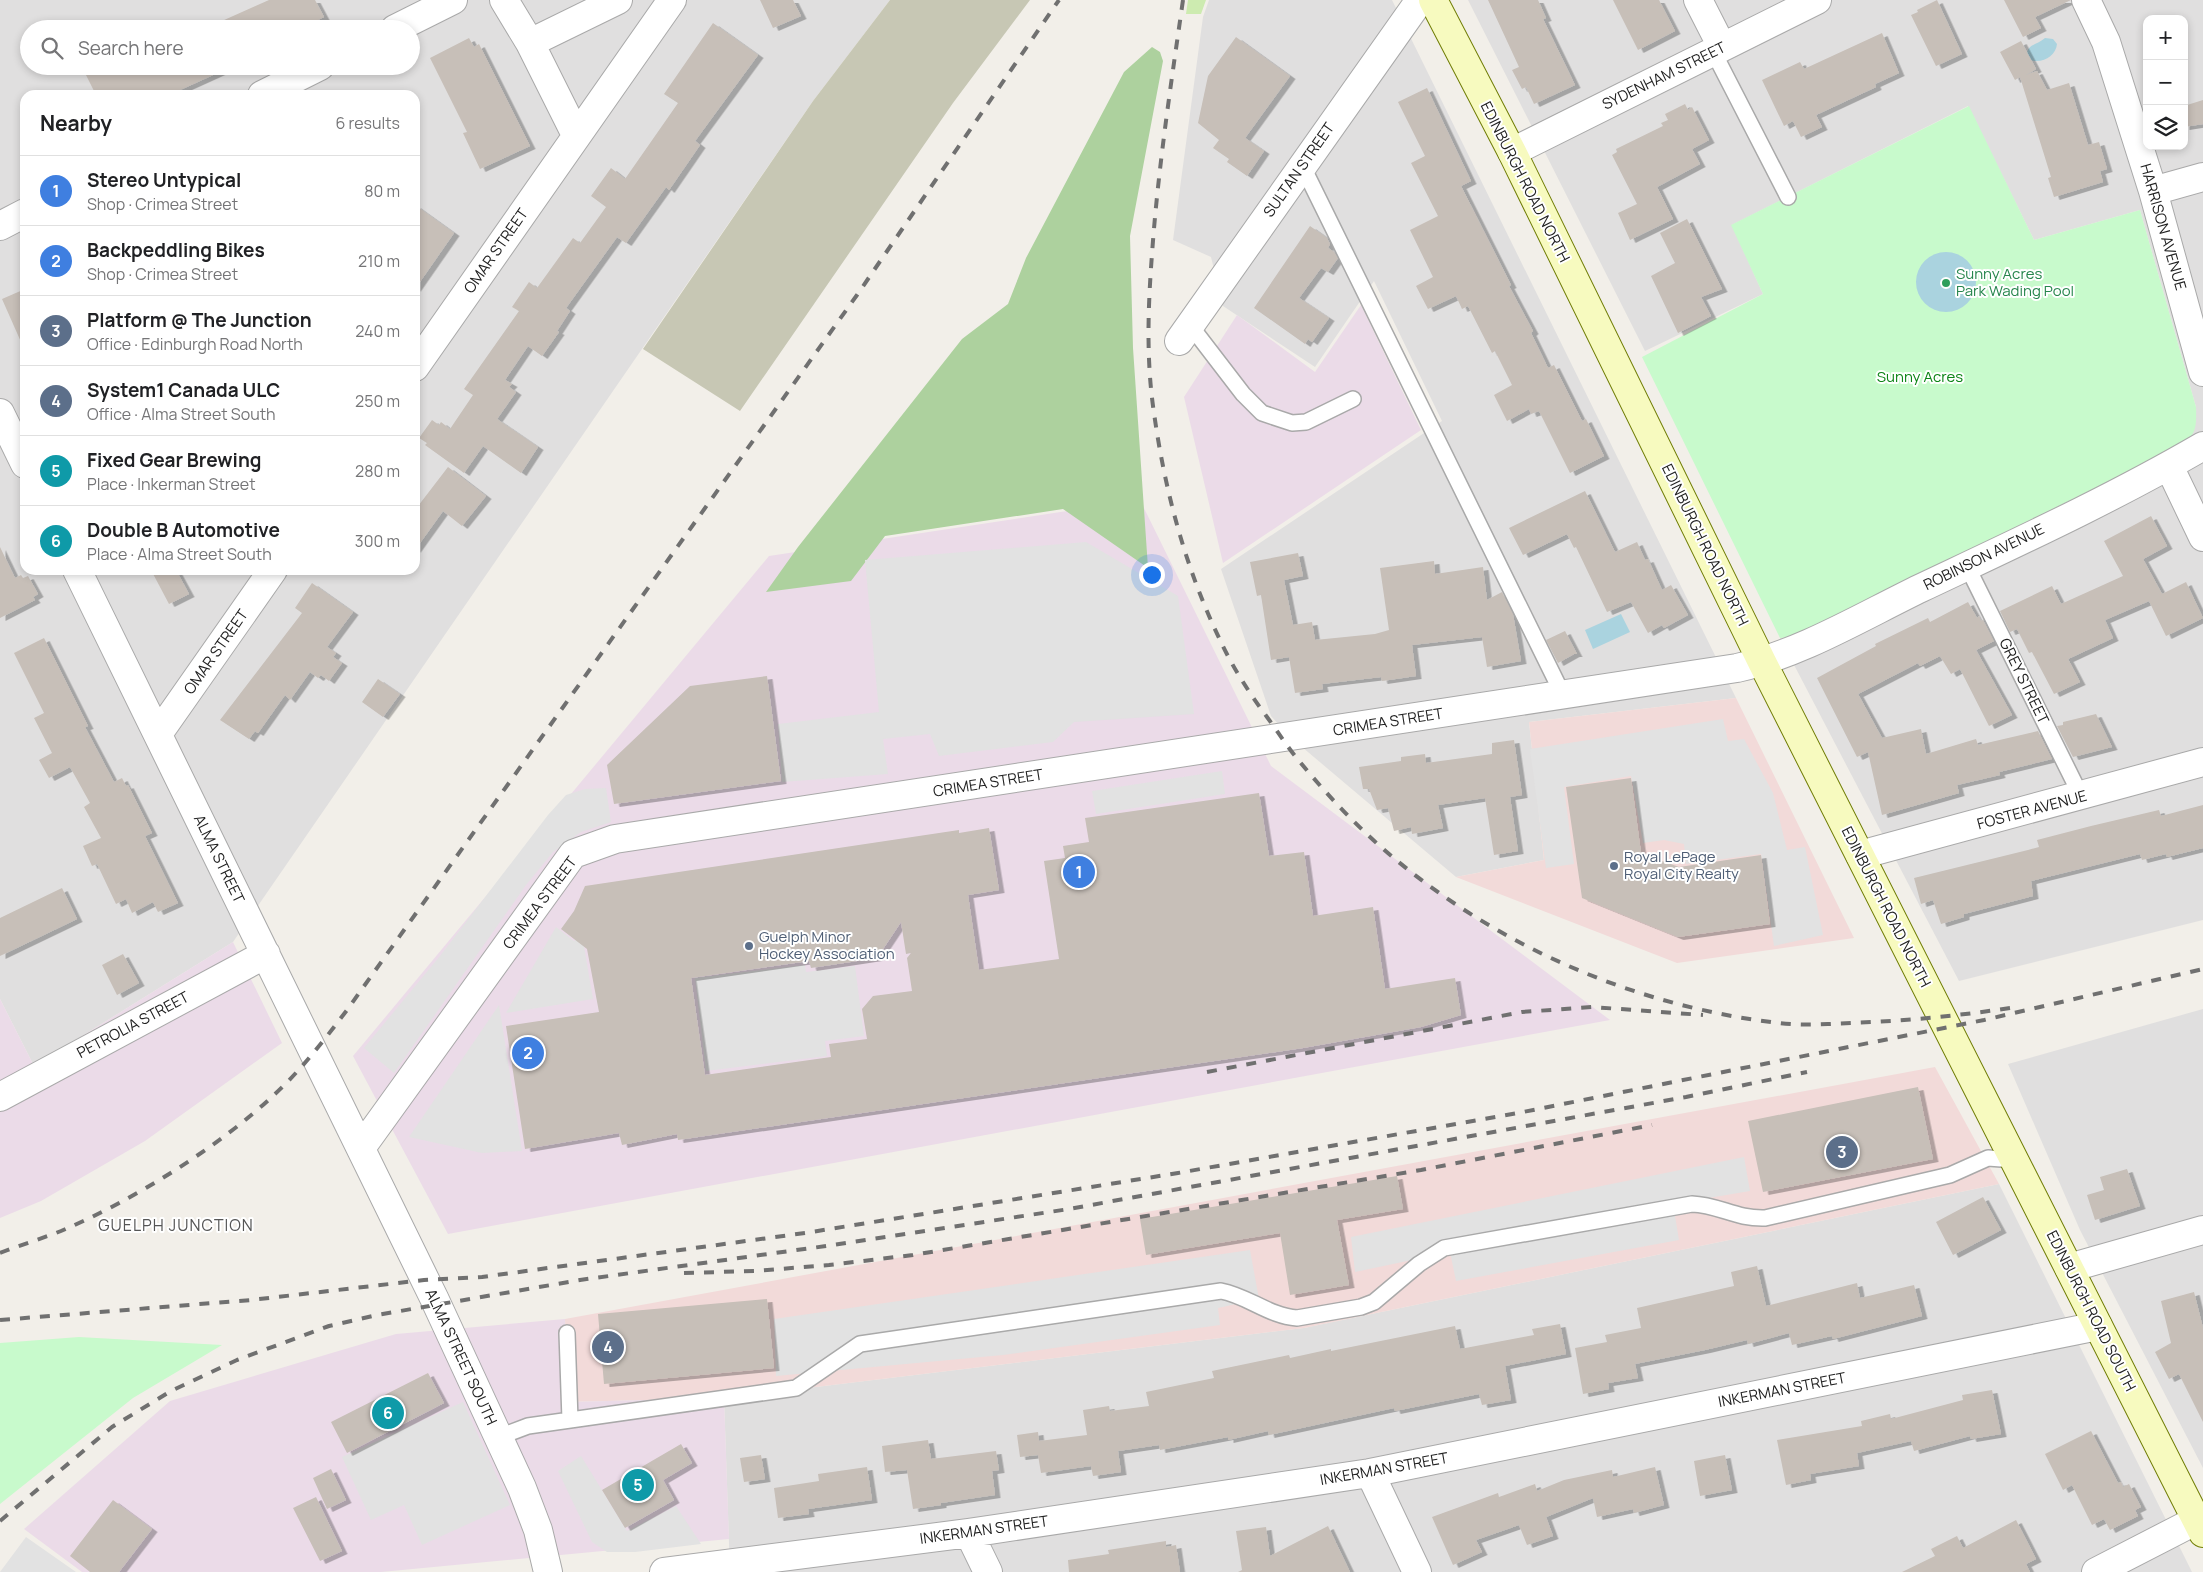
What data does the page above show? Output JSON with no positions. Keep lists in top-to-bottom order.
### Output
{
  "streets": {
    "main road": ["EDINBURGH ROAD NORTH", "EDINBURGH ROAD SOUTH"],
    "street": [
      "SYDENHAM STREET",
      "SULTAN STREET",
      "HARRISON AVENUE",
      "OMAR STREET",
      "ROBINSON AVENUE",
      "CRIMEA STREET",
      "FOSTER AVENUE",
      "ALMA STREET",
      "PETROLIA STREET",
      "ALMA STREET SOUTH",
      "INKERMAN STREET"
    ],
    "lane": ["GREY STREET"]
  },
  "crossings": [
    ["SYDENHAM STREET", "EDINBURGH ROAD NORTH"],
    ["EDINBURGH ROAD NORTH", "ROBINSON AVENUE"],
    ["EDINBURGH ROAD NORTH", "CRIMEA STREET"],
    ["EDINBURGH ROAD NORTH", "FOSTER AVENUE"],
    ["EDINBURGH ROAD NORTH", "EDINBURGH ROAD SOUTH"],
    ["OMAR STREET", "ALMA STREET"],
    ["ROBINSON AVENUE", "GREY STREET"],
    ["ROBINSON AVENUE", "CRIMEA STREET"],
    ["GREY STREET", "FOSTER AVENUE"],
    ["CRIMEA STREET", "ALMA STREET"],
    ["CRIMEA STREET", "ALMA STREET SOUTH"],
    ["ALMA STREET", "PETROLIA STREET"],
    ["ALMA STREET", "ALMA STREET SOUTH"],
    ["EDINBURGH ROAD SOUTH", "INKERMAN STREET"]
  ],
  "districts": ["GUELPH JUNCTION"],
  "parks": ["Sunny Acres"],
  "places": ["Sunny Acres Park Wading Pool", "Royal LePage Royal City Realty", "Guelph Minor Hockey Association"],
  "page": {
    "map_buttons": ["+", "−"],
    "search": "Search here",
    "heading": ["Nearby", "6 results"],
    "list": [
      {
        "mark": "1",
        "name": "Stereo Untypical",
        "note": "Shop · Crimea Street",
        "value": "80 m"
      },
      {
        "mark": "2",
        "name": "Backpeddling Bikes",
        "note": "Shop · Crimea Street",
        "value": "210 m"
      },
      {
        "mark": "3",
        "name": "Platform @ The Junction",
        "note": "Office · Edinburgh Road North",
        "value": "240 m"
      },
      {
        "mark": "4",
        "name": "System1 Canada ULC",
        "note": "Office · Alma Street South",
        "value": "250 m"
      },
      {
        "mark": "5",
        "name": "Fixed Gear Brewing",
        "note": "Place · Inkerman Street",
        "value": "280 m"
      },
      {
        "mark": "6",
        "name": "Double B Automotive",
        "note": "Place · Alma Street South",
        "value": "300 m"
      }
    ],
    "pins": [
      "1",
      "2",
      "3",
      "4",
      "6",
      "5"
    ]
  }
}
